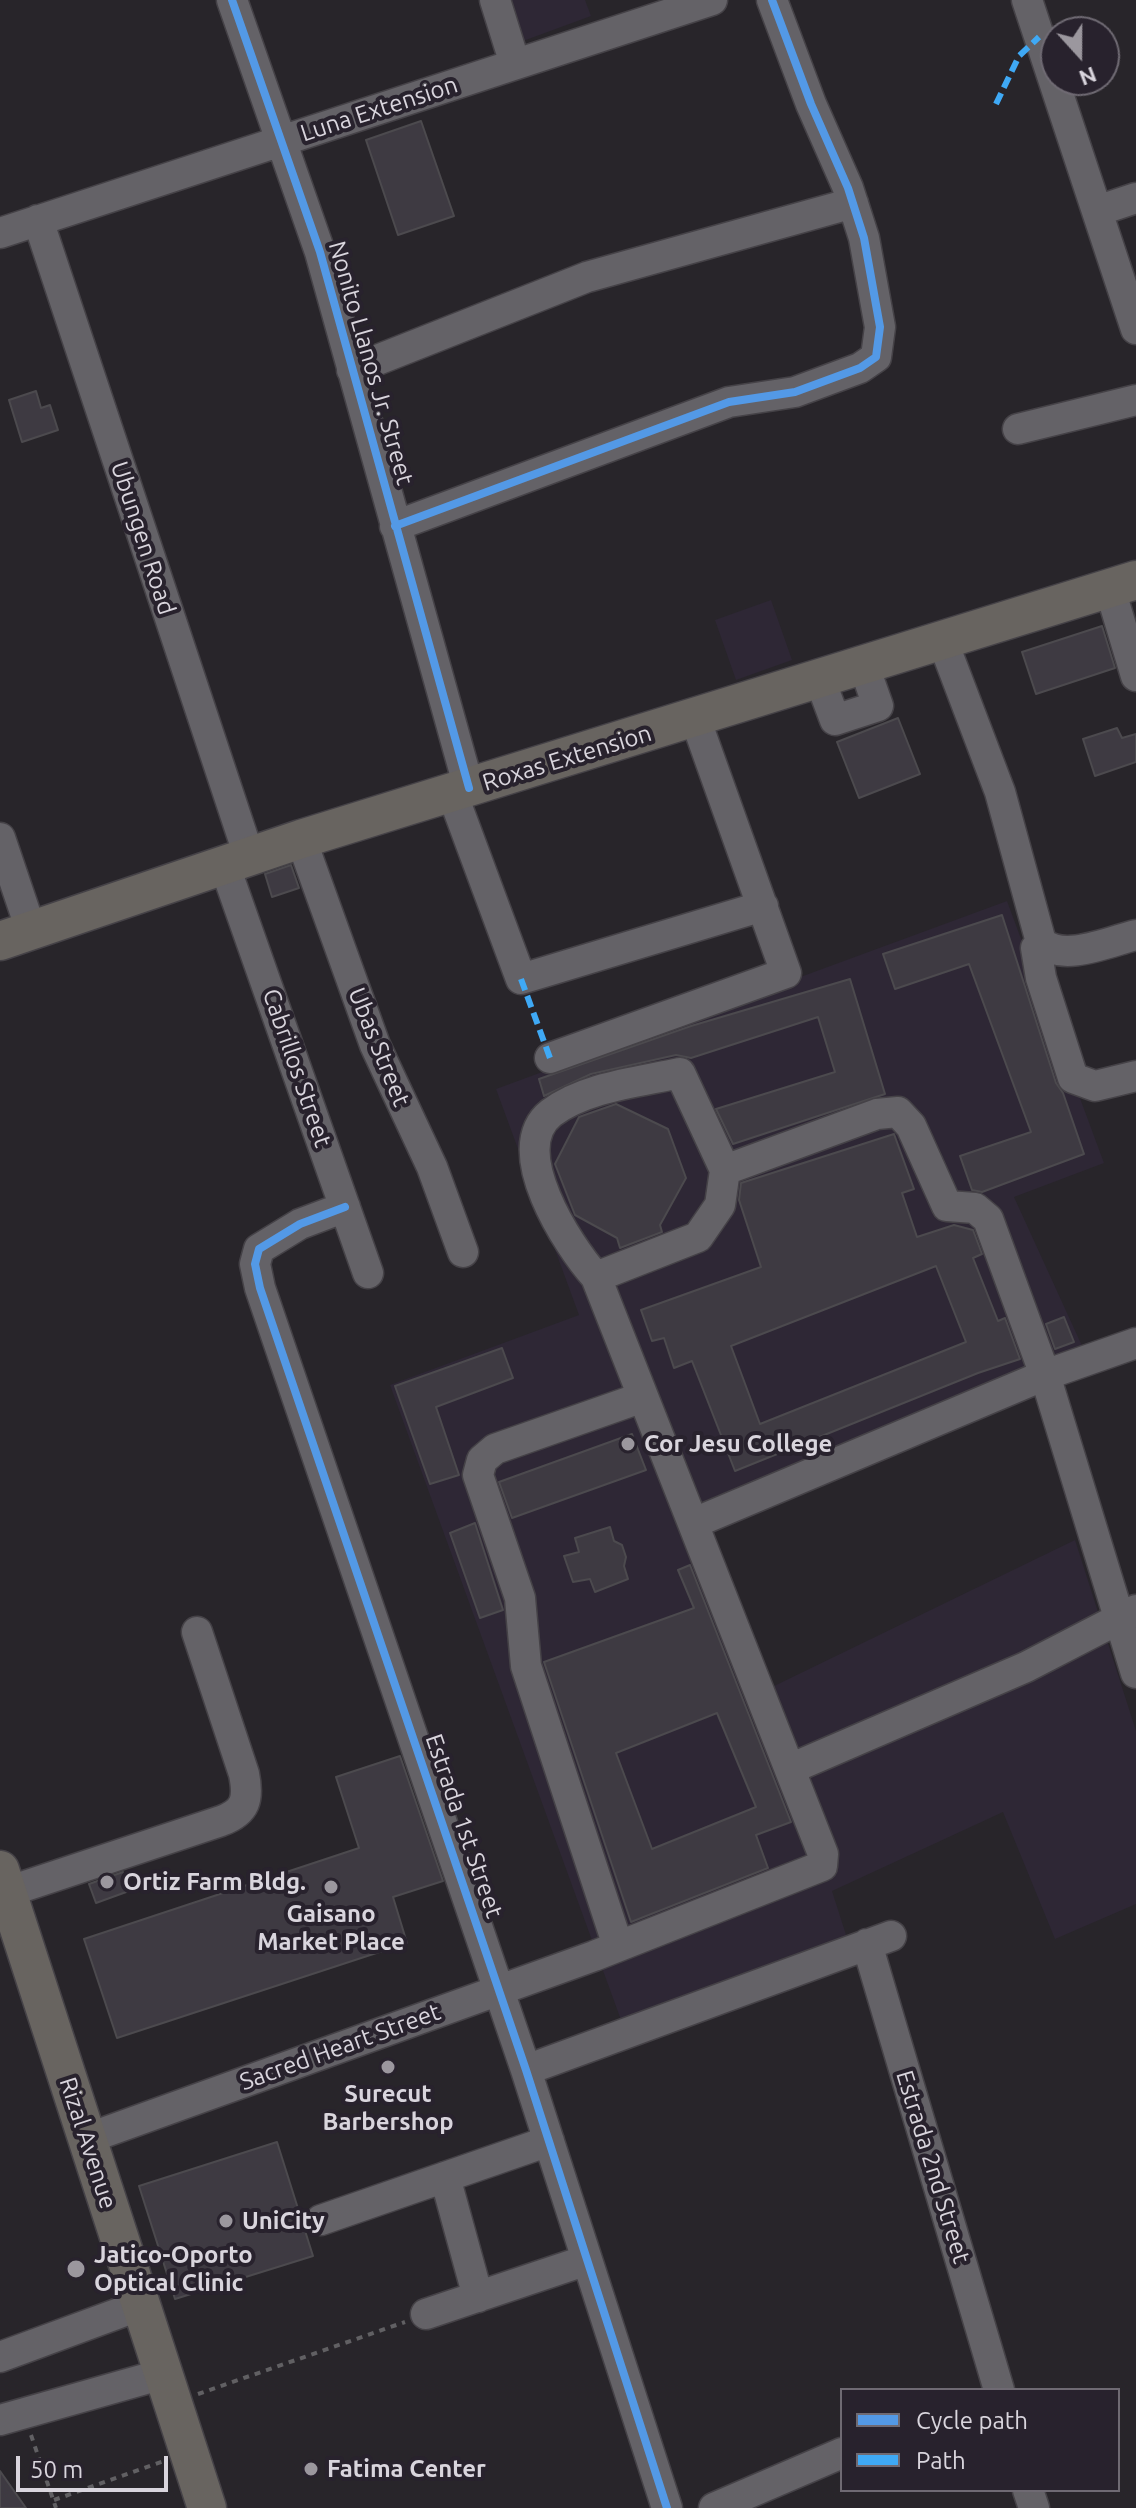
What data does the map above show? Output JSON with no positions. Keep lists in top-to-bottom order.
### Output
{
  "streets": {
    "main road": ["Roxas Extension", "Rizal Avenue"],
    "street": [
      "Luna Extension",
      "Nonito Llanos Jr. Street",
      "Ubungen Road",
      "Ubas Street",
      "Cabrillos Street",
      "Estrada 1st Street",
      "Sacred Heart Street",
      "Estrada 2nd Street"
    ]
  },
  "crossings": [
    ["Luna Extension", "Nonito Llanos Jr. Street"],
    ["Luna Extension", "Ubungen Road"],
    ["Nonito Llanos Jr. Street", "Roxas Extension"],
    ["Ubungen Road", "Roxas Extension"],
    ["Ubungen Road", "Cabrillos Street"],
    ["Roxas Extension", "Ubas Street"],
    ["Roxas Extension", "Cabrillos Street"],
    ["Cabrillos Street", "Estrada 1st Street"],
    ["Estrada 1st Street", "Sacred Heart Street"],
    ["Estrada 1st Street", "Estrada 2nd Street"],
    ["Sacred Heart Street", "Rizal Avenue"]
  ],
  "places": [
    "Cor Jesu College",
    "Ortiz Farm Bldg.",
    "Gaisano Market Place",
    "Surecut Barbershop",
    "UniCity",
    "Jatico-Oporto Optical Clinic",
    "Fatima Center"
  ],
  "legend": ["Cycle path", "Path"],
  "scale_bar": "50 m",
  "north": "bottom"
}
